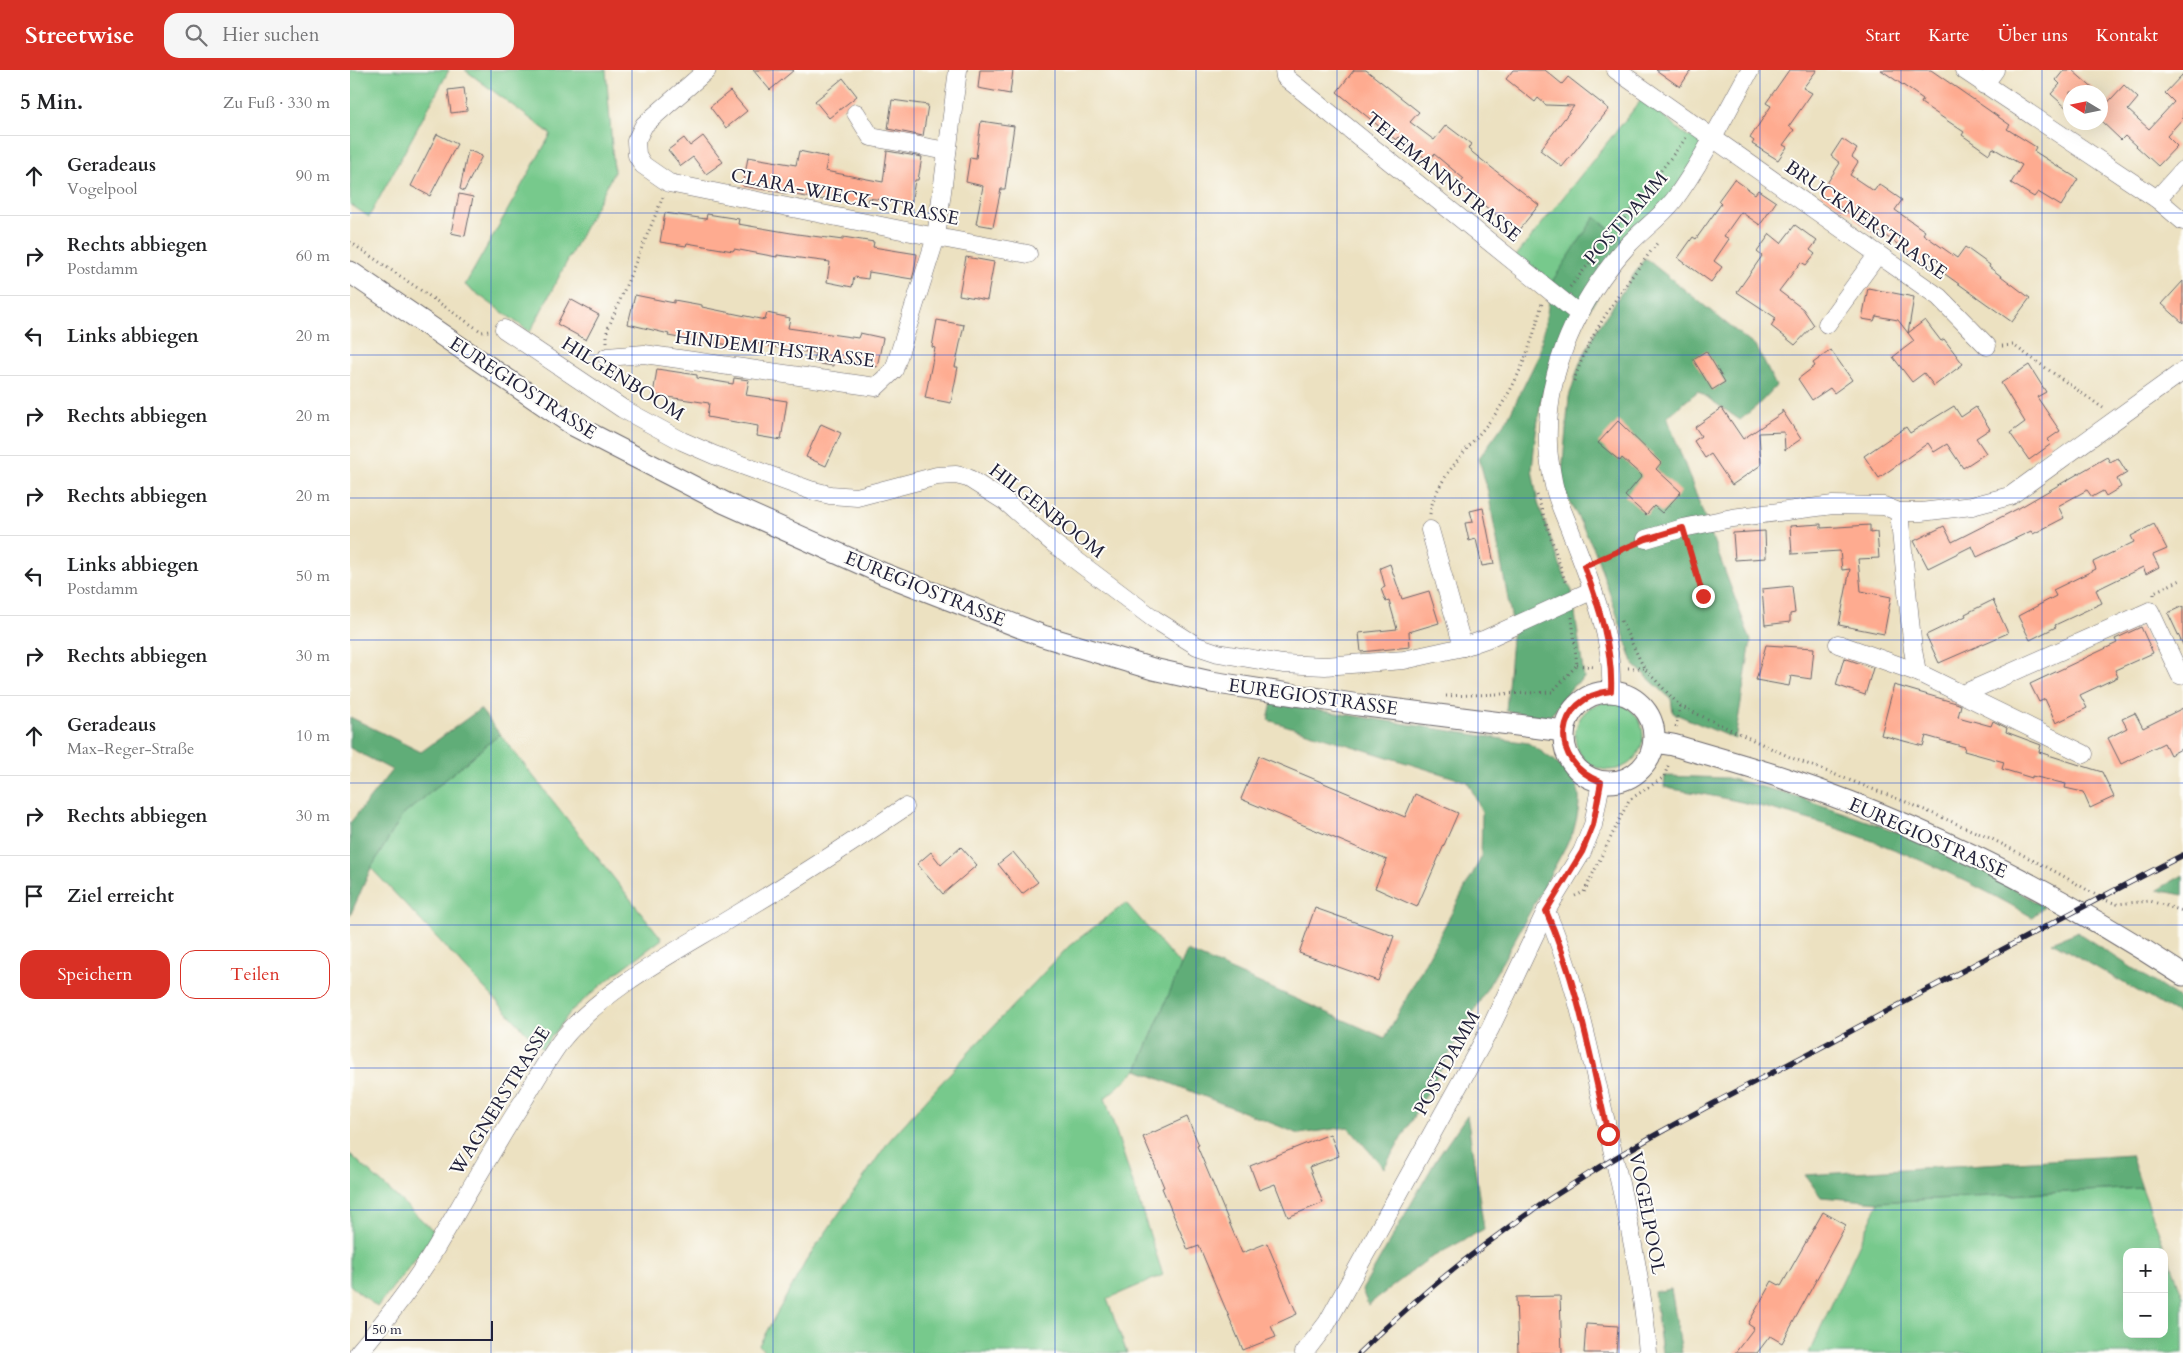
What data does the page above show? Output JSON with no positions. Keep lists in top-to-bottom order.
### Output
{
  "streets": {
    "main road": ["EUREGIOSTRASSE"],
    "street": [
      "TELEMANNSTRASSE",
      "CLARA-WIECK-STRASSE",
      "POSTDAMM",
      "BRUCKNERSTRASSE",
      "HINDEMITHSTRASSE",
      "HILGENBOOM",
      "WAGNERSTRASSE",
      "VOGELPOOL"
    ]
  },
  "crossings": [
    ["TELEMANNSTRASSE", "POSTDAMM"],
    ["CLARA-WIECK-STRASSE", "HINDEMITHSTRASSE"],
    ["POSTDAMM", "BRUCKNERSTRASSE"],
    ["POSTDAMM", "HILGENBOOM"],
    ["POSTDAMM", "EUREGIOSTRASSE"],
    ["POSTDAMM", "VOGELPOOL"]
  ],
  "scale_bar": "50 m",
  "north": "left",
  "page": {
    "header": "Streetwise",
    "search": "Hier suchen",
    "nav": [
      "Start",
      "Karte",
      "Über uns",
      "Kontakt"
    ],
    "heading": ["5 Min.", "Zu Fuß · 330 m"],
    "list": [
      ["Geradeaus", "Vogelpool", "90 m"],
      ["Rechts abbiegen", "Postdamm", "60 m"],
      ["Links abbiegen", "20 m"],
      ["Rechts abbiegen", "20 m"],
      ["Rechts abbiegen", "20 m"],
      ["Links abbiegen", "Postdamm", "50 m"],
      ["Rechts abbiegen", "30 m"],
      ["Geradeaus", "Max-Reger-Straße", "10 m"],
      ["Rechts abbiegen", "30 m"],
      "Ziel erreicht"
    ],
    "buttons": ["Speichern", "Teilen"],
    "map_buttons": ["+", "−"],
    "scale": "50 m"
  }
}
